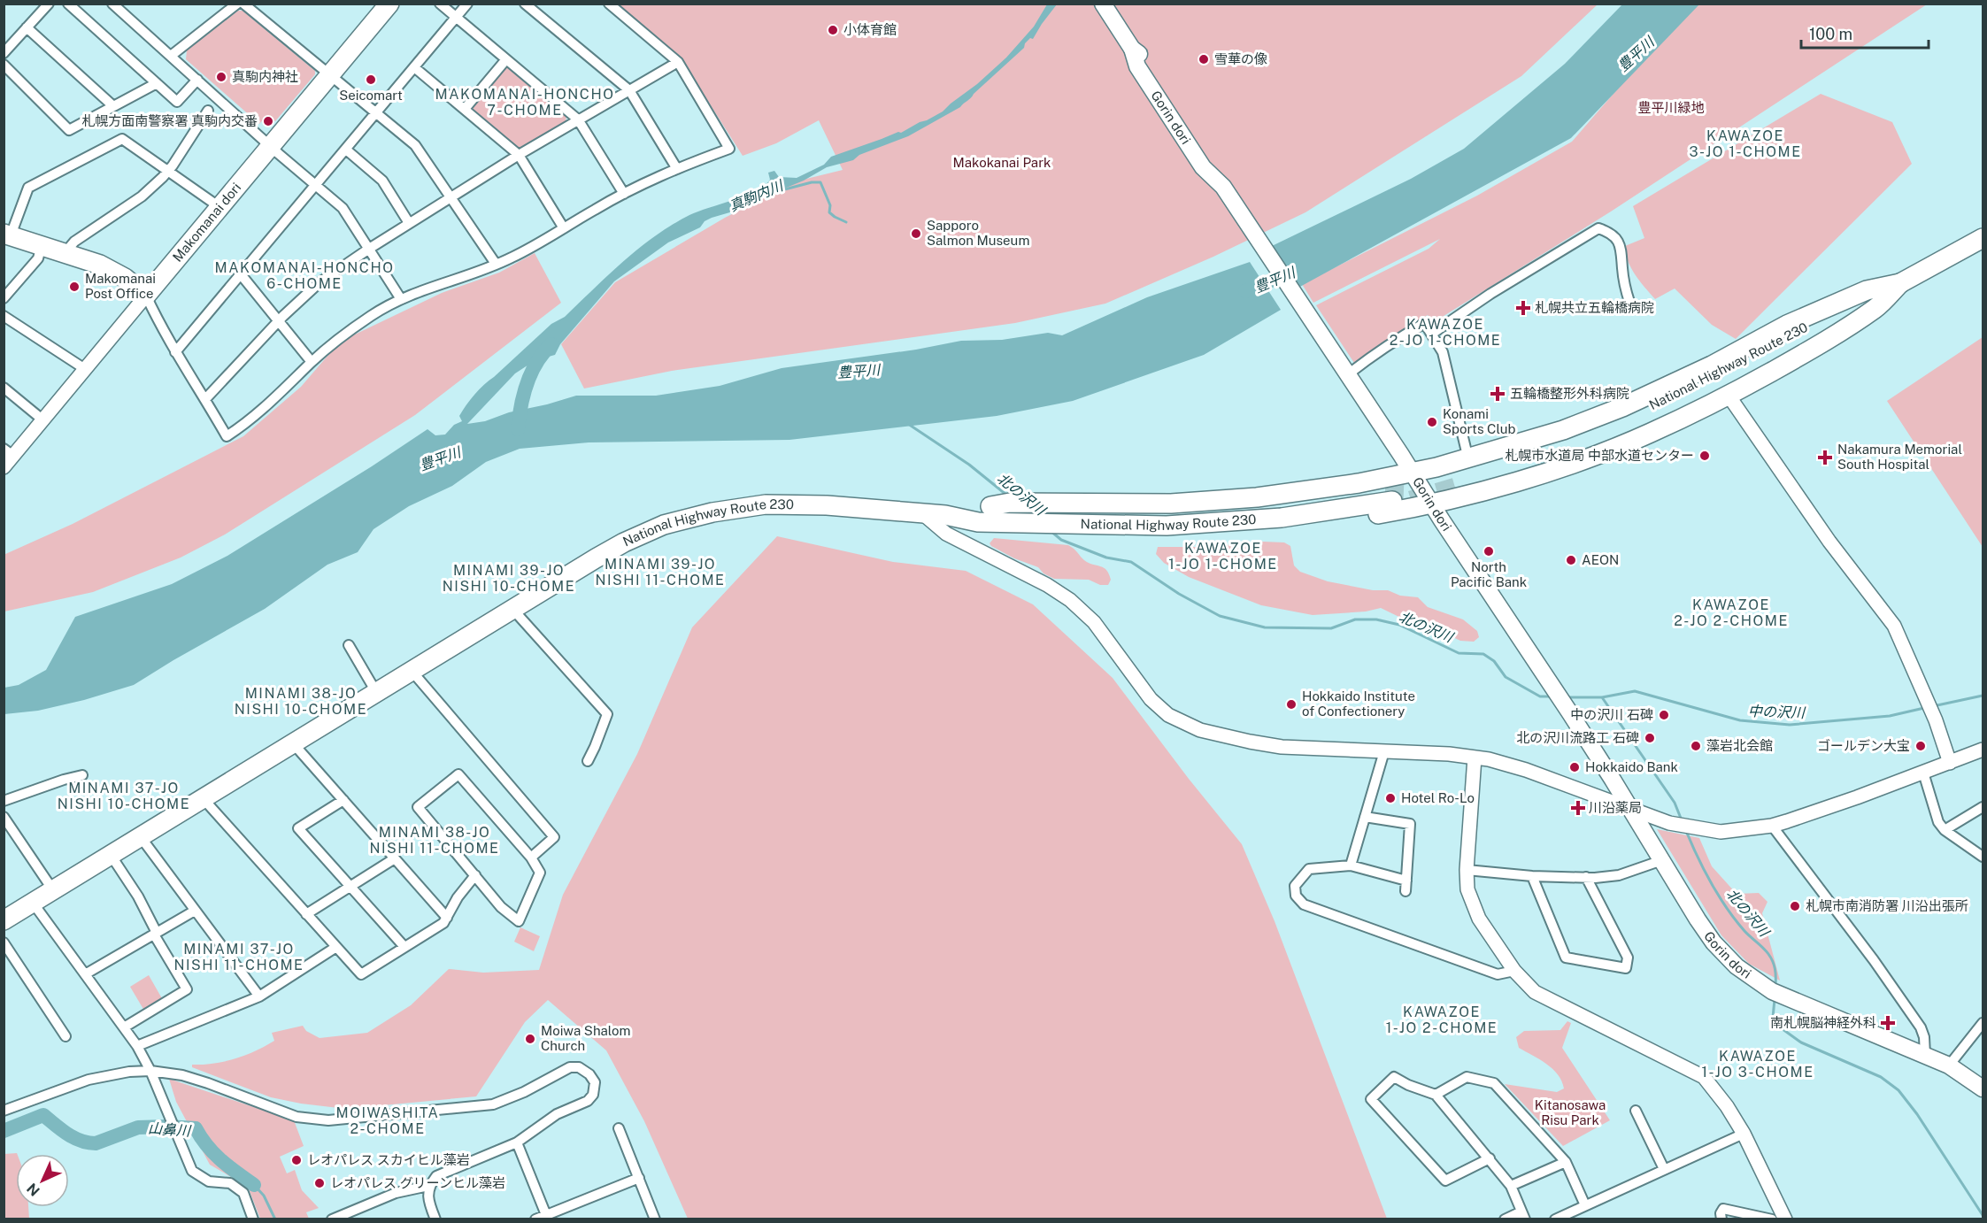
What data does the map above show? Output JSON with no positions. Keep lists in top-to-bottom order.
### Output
{
  "streets": {
    "highway": ["Makomanai dori", "National Highway Route 230"],
    "main road": ["Gorin dori"]
  },
  "districts": [
    "MAKOMANAI-HONCHO 7-CHOME",
    "KAWAZOE 3-JO 1-CHOME",
    "MAKOMANAI-HONCHO 6-CHOME",
    "KAWAZOE 2-JO 1-CHOME",
    "KAWAZOE 1-JO 1-CHOME",
    "MINAMI 39-JO NISHI 11-CHOME",
    "MINAMI 39-JO NISHI 10-CHOME",
    "KAWAZOE 2-JO 2-CHOME",
    "MINAMI 38-JO NISHI 10-CHOME",
    "MINAMI 37-JO NISHI 10-CHOME",
    "MINAMI 38-JO NISHI 11-CHOME",
    "MINAMI 37-JO NISHI 11-CHOME",
    "KAWAZOE 1-JO 2-CHOME",
    "KAWAZOE 1-JO 3-CHOME",
    "MOIWASHITA 2-CHOME"
  ],
  "water": [
    "豊平川",
    "真駒内川",
    "北の沢川",
    "中の沢川",
    "山鼻川"
  ],
  "parks": ["豊平川緑地", "Makokanai Park", "Kitanosawa Risu Park"],
  "places": {
    "other": [
      "小体育館",
      "雪華の像",
      "真駒内神社",
      "Seicomart",
      "札幌方面南警察署 真駒内交番",
      "Sapporo Salmon Museum",
      "Makomanai Post Office",
      "Konami Sports Club",
      "札幌市水道局 中部水道センター",
      "North Pacific Bank",
      "AEON",
      "Hokkaido Institute of Confectionery",
      "中の沢川 石碑",
      "北の沢川流路工 石碑",
      "藻岩北会館",
      "ゴールデン大宝",
      "Hokkaido Bank",
      "Hotel Ro-Lo",
      "札幌市南消防署 川沿出張所",
      "Moiwa Shalom Church",
      "レオパレス スカイヒル藻岩",
      "レオパレス グリーンヒル藻岩"
    ],
    "health": [
      "札幌共立五輪橋病院",
      "五輪橋整形外科病院",
      "Nakamura Memorial South Hospital",
      "川沿薬局",
      "南札幌脳神経外科"
    ]
  },
  "scale_bar": "100 m",
  "north": "bottom left"
}
